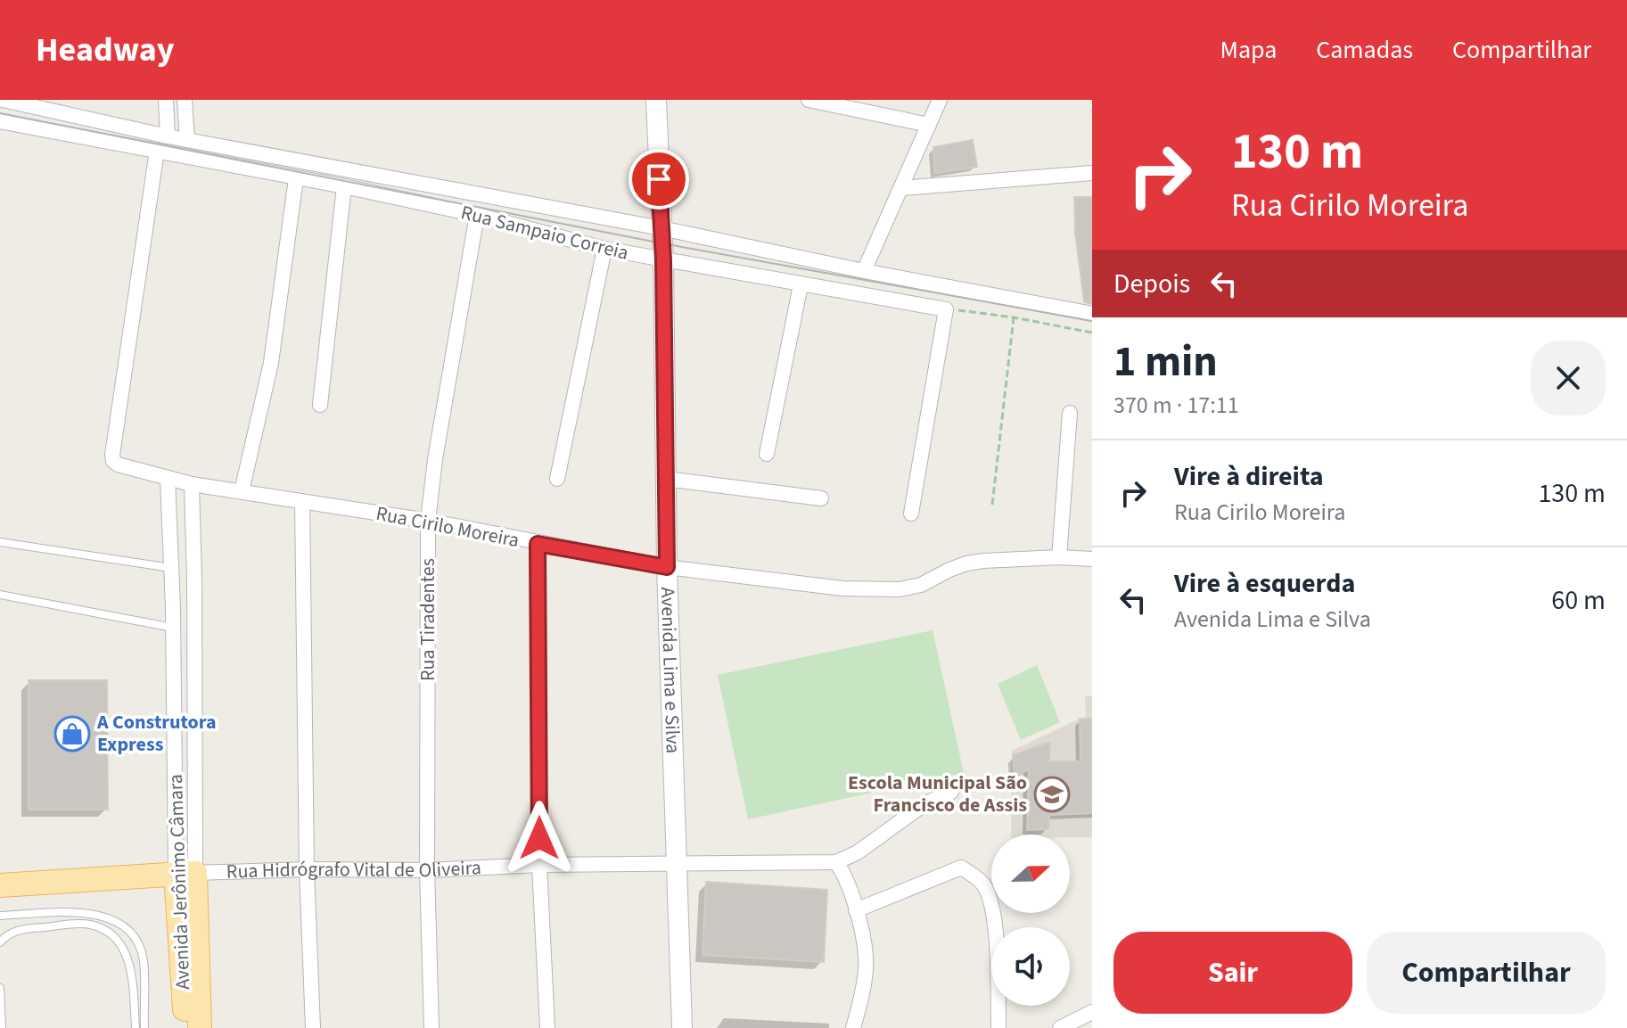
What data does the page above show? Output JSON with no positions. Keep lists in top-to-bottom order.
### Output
{
  "streets": {
    "main road": ["Avenida Lima e Silva", "Rua Hidrógrafo Vital de Oliveira", "Avenida Jerônimo Câmara"],
    "street": ["Rua Sampaio Correia", "Rua Cirilo Moreira", "Rua Tiradentes"]
  },
  "crossings": [
    ["Rua Sampaio Correia", "Rua Cirilo Moreira"],
    ["Rua Sampaio Correia", "Rua Tiradentes"],
    ["Rua Sampaio Correia", "Avenida Lima e Silva"],
    ["Rua Cirilo Moreira", "Rua Tiradentes"],
    ["Rua Cirilo Moreira", "Avenida Lima e Silva"],
    ["Rua Cirilo Moreira", "Avenida Jerônimo Câmara"],
    ["Rua Tiradentes", "Rua Hidrógrafo Vital de Oliveira"],
    ["Avenida Lima e Silva", "Rua Hidrógrafo Vital de Oliveira"],
    ["Rua Hidrógrafo Vital de Oliveira", "Avenida Jerônimo Câmara"]
  ],
  "places": {
    "shop": ["A Construtora Express"],
    "school or university": ["Escola Municipal São Francisco de Assis"]
  },
  "north": "right",
  "page": {
    "header": "Headway",
    "nav": ["Mapa", "Camadas", "Compartilhar"],
    "turn": ["130 m", "Rua Cirilo Moreira"],
    "then": "Depois",
    "heading": ["1 min", "370 m · 17:11"],
    "list": [
      {
        "name": "Vire à direita",
        "note": "Rua Cirilo Moreira",
        "value": "130 m"
      },
      {
        "name": "Vire à esquerda",
        "note": "Avenida Lima e Silva",
        "value": "60 m"
      }
    ],
    "buttons": ["Sair", "Compartilhar"]
  }
}
